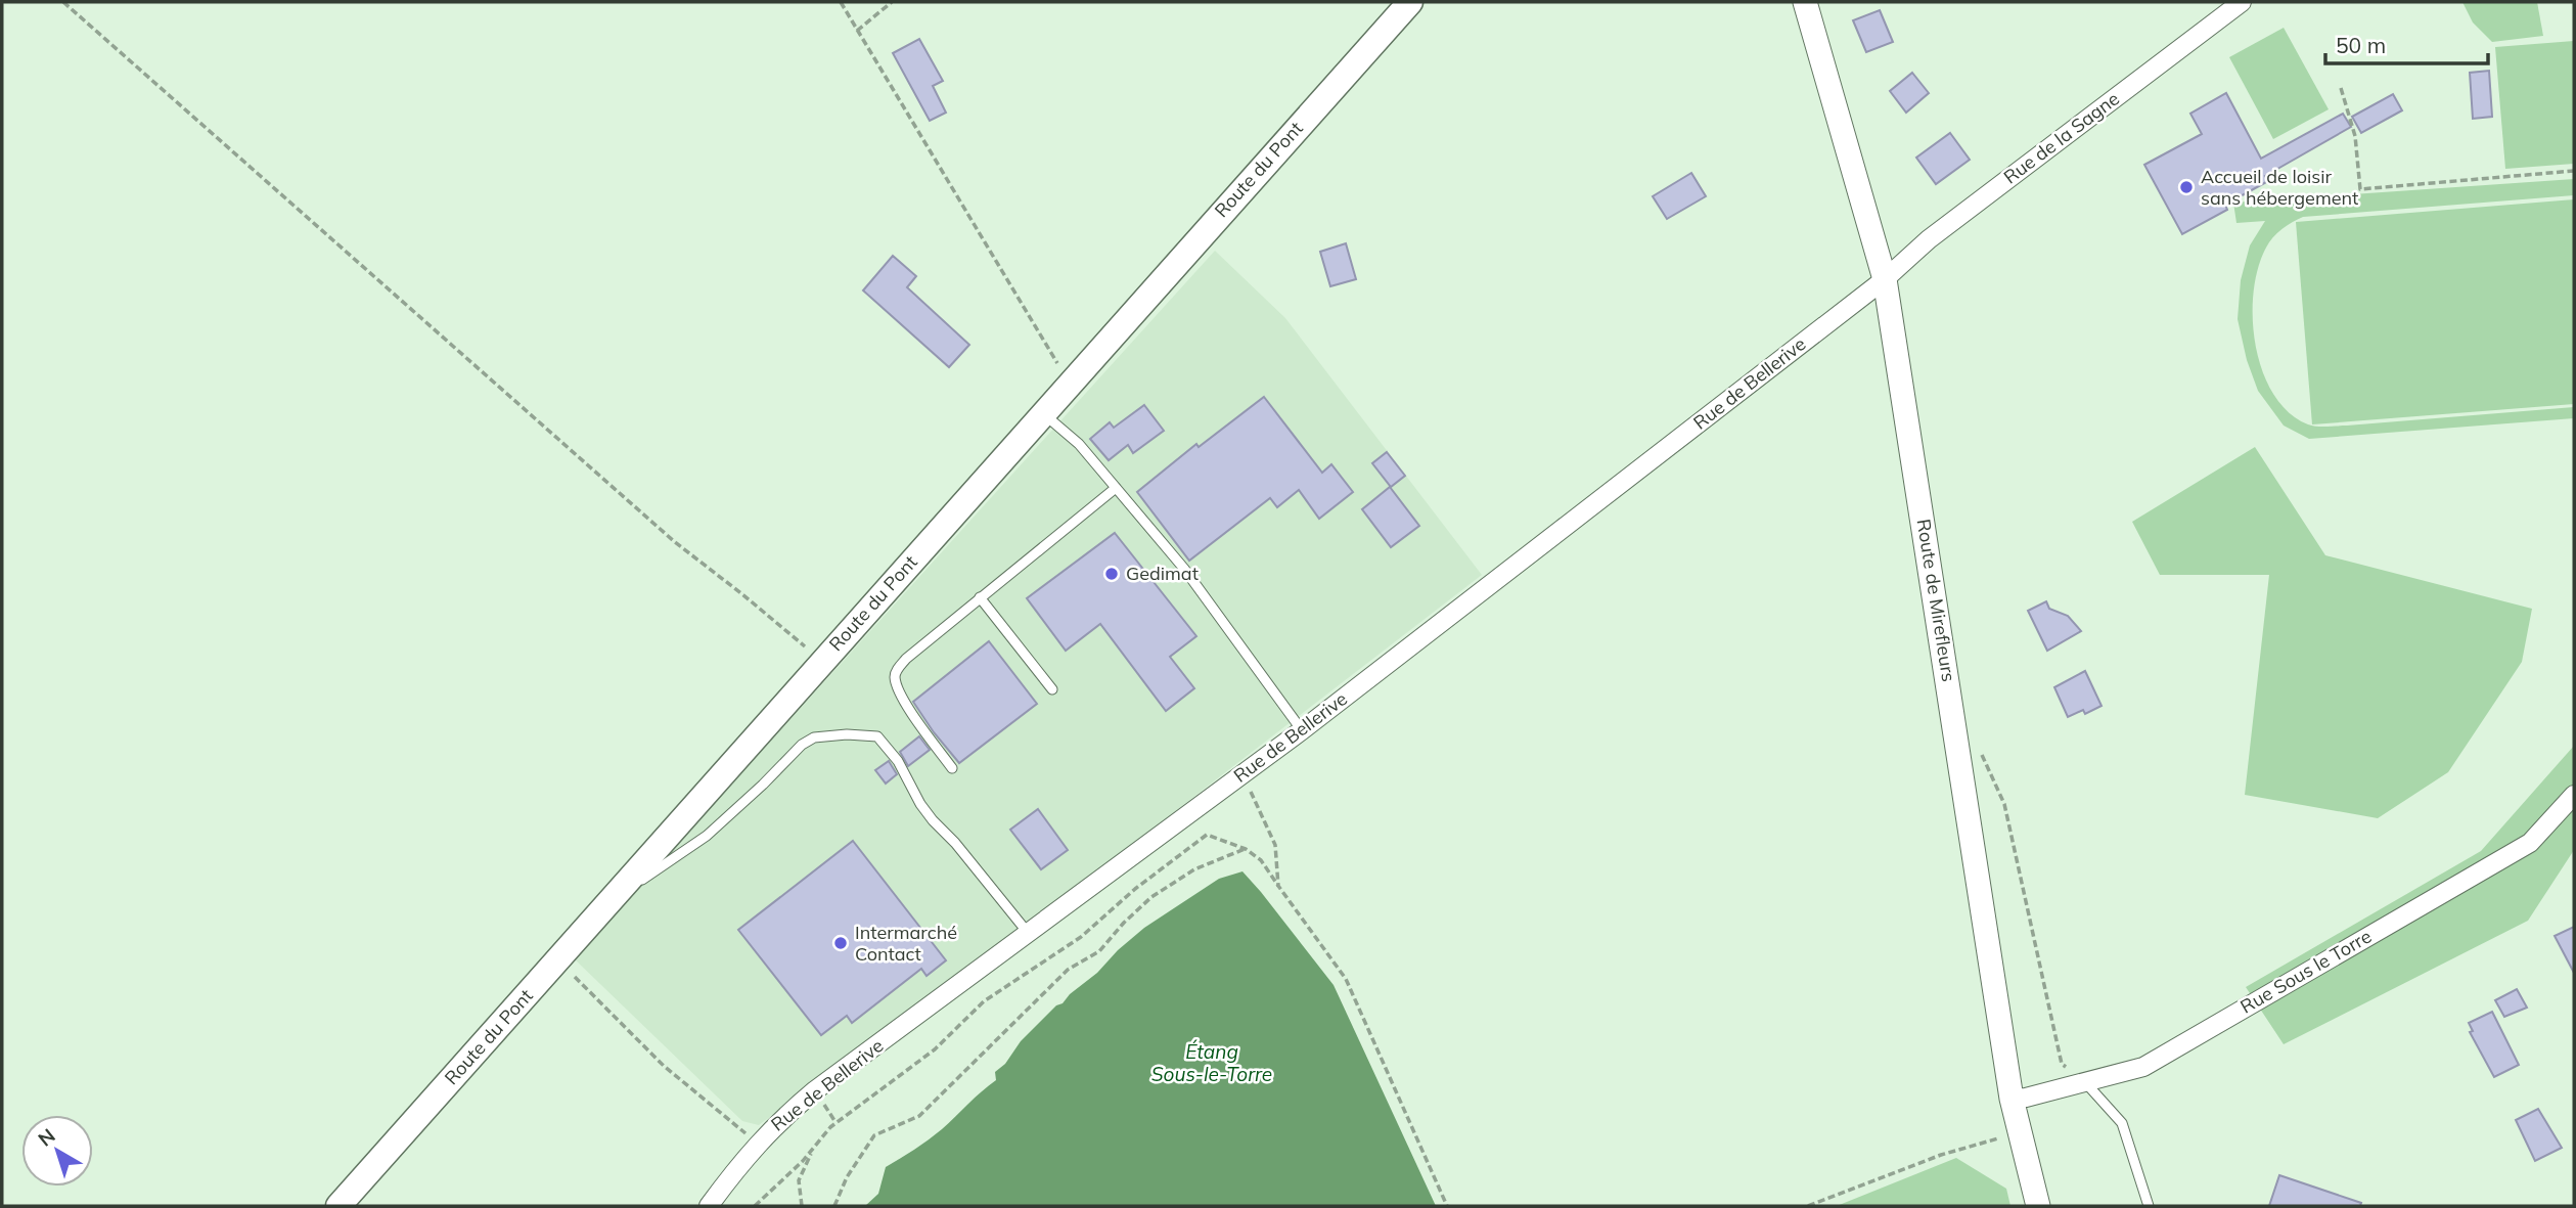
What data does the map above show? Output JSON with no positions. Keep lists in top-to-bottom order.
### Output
{
  "streets": {
    "main road": ["Route du Pont"],
    "street": [
      "Rue de la Sagne",
      "Rue de Bellerive",
      "Route de Mirefleurs",
      "Rue Sous le Torre"
    ]
  },
  "crossings": [
    ["Rue de la Sagne", "Rue de Bellerive"],
    ["Rue de la Sagne", "Route de Mirefleurs"],
    ["Rue de Bellerive", "Route de Mirefleurs"],
    ["Route de Mirefleurs", "Rue Sous le Torre"]
  ],
  "water": ["Étang Sous-le-Torre"],
  "places": ["Accueil de loisir sans hébergement", "Gedimat", "Intermarché Contact"],
  "scale_bar": "50 m",
  "north": "top left"
}
